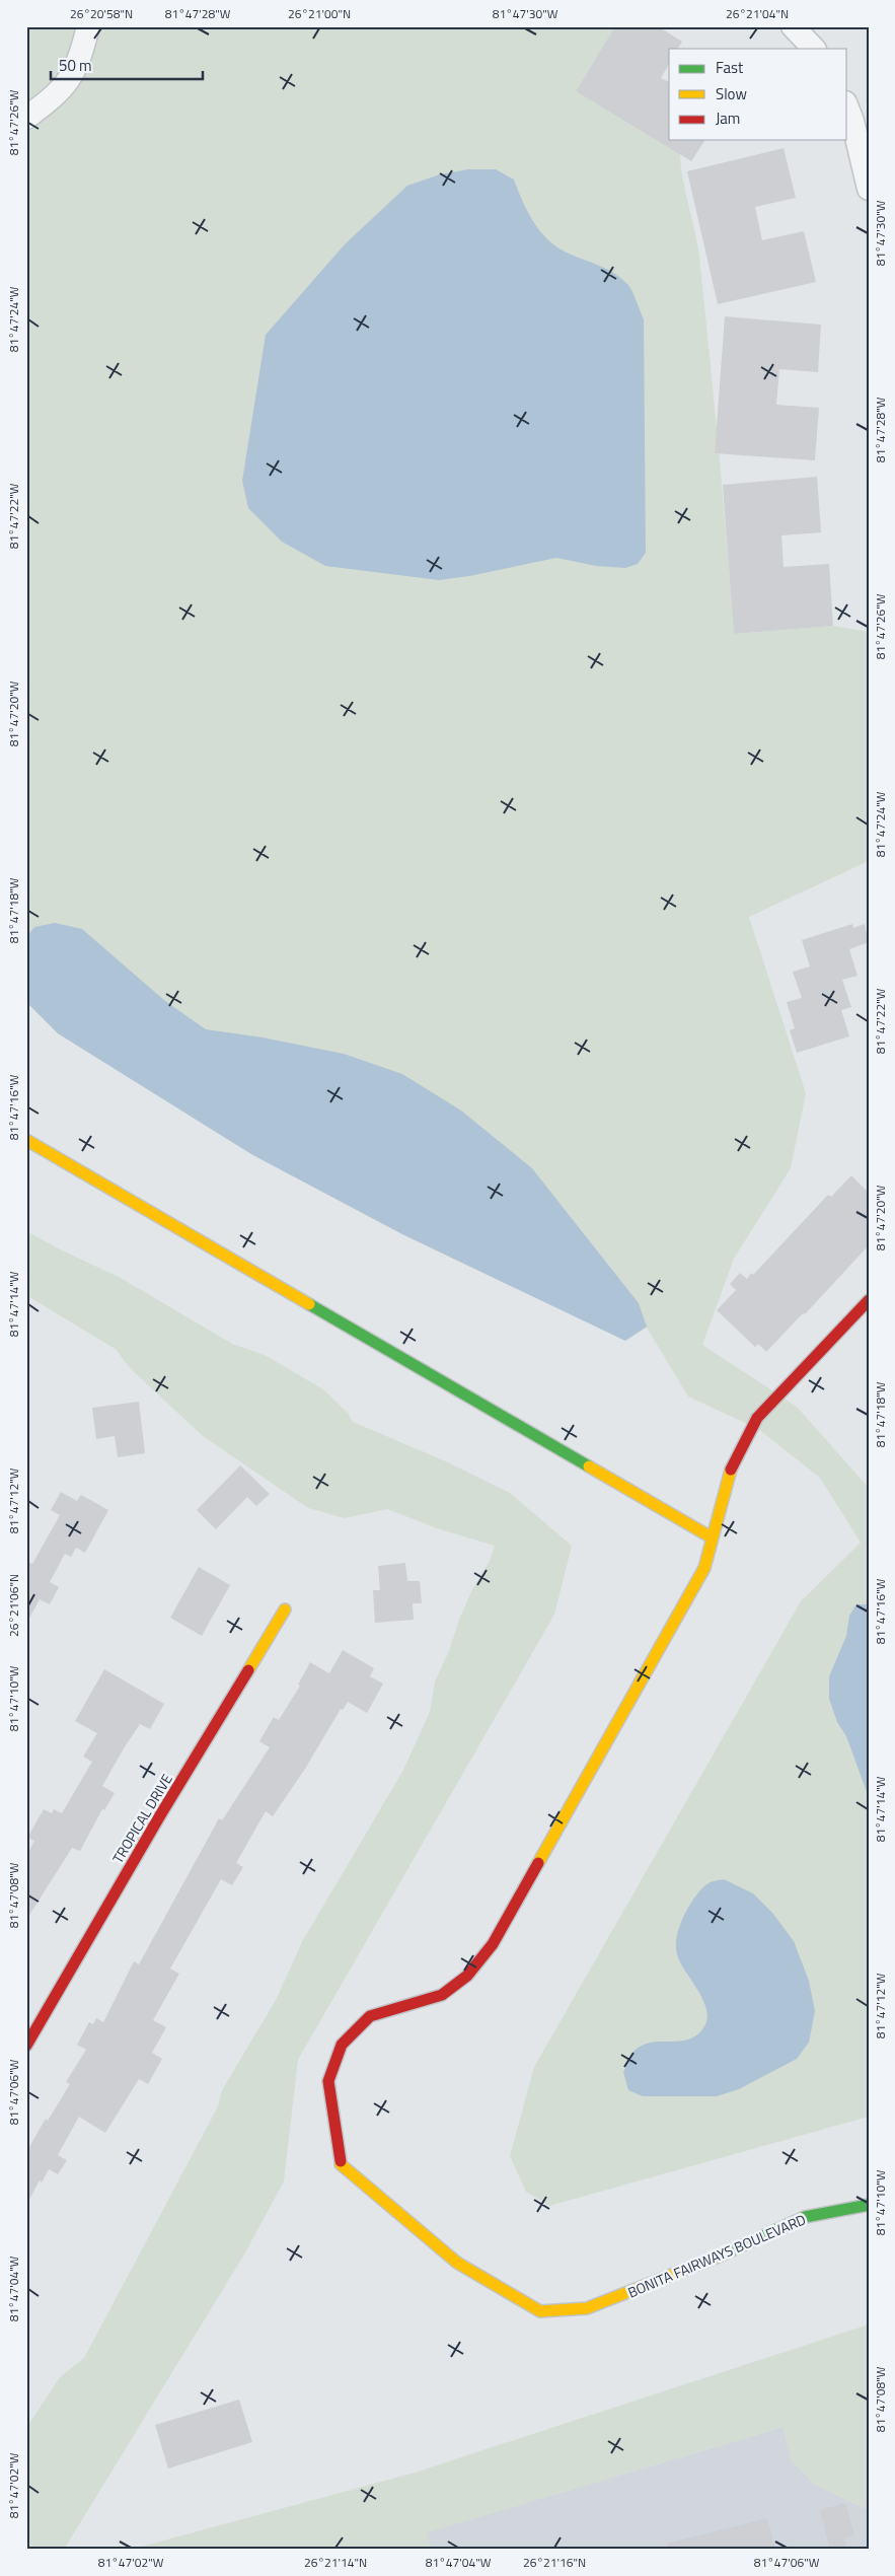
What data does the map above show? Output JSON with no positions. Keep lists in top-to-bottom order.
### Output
{
  "streets": {
    "street": ["TROPICAL DRIVE", "BONITA FAIRWAYS BOULEVARD"]
  },
  "legend": ["Fast", "Slow", "Jam"],
  "scale_bar": "50 m",
  "coordinates": [
    "26°20'58\"N",
    "81°47'28\"W",
    "26°21'00\"N",
    "81°47'30\"W",
    "26°21'04\"N",
    "81°47'26\"W",
    "81°47'24\"W",
    "81°47'22\"W",
    "81°47'20\"W",
    "81°47'18\"W",
    "81°47'16\"W",
    "81°47'14\"W",
    "81°47'12\"W",
    "26°21'06\"N",
    "81°47'10\"W",
    "81°47'08\"W",
    "81°47'06\"W",
    "81°47'04\"W",
    "81°47'02\"W",
    "26°21'14\"N",
    "26°21'16\"N"
  ]
}
